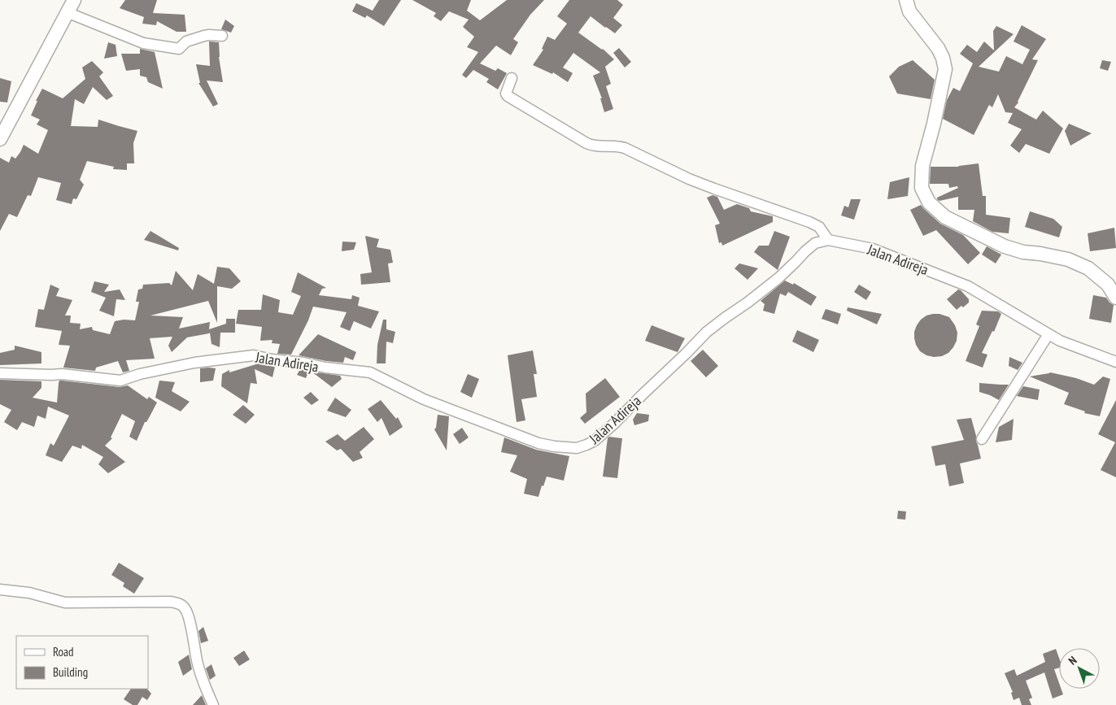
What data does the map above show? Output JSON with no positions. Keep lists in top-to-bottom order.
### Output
{
  "streets": {
    "street": ["Jalan Adireja"]
  },
  "legend": ["Road", "Building"],
  "north": "top left"
}
